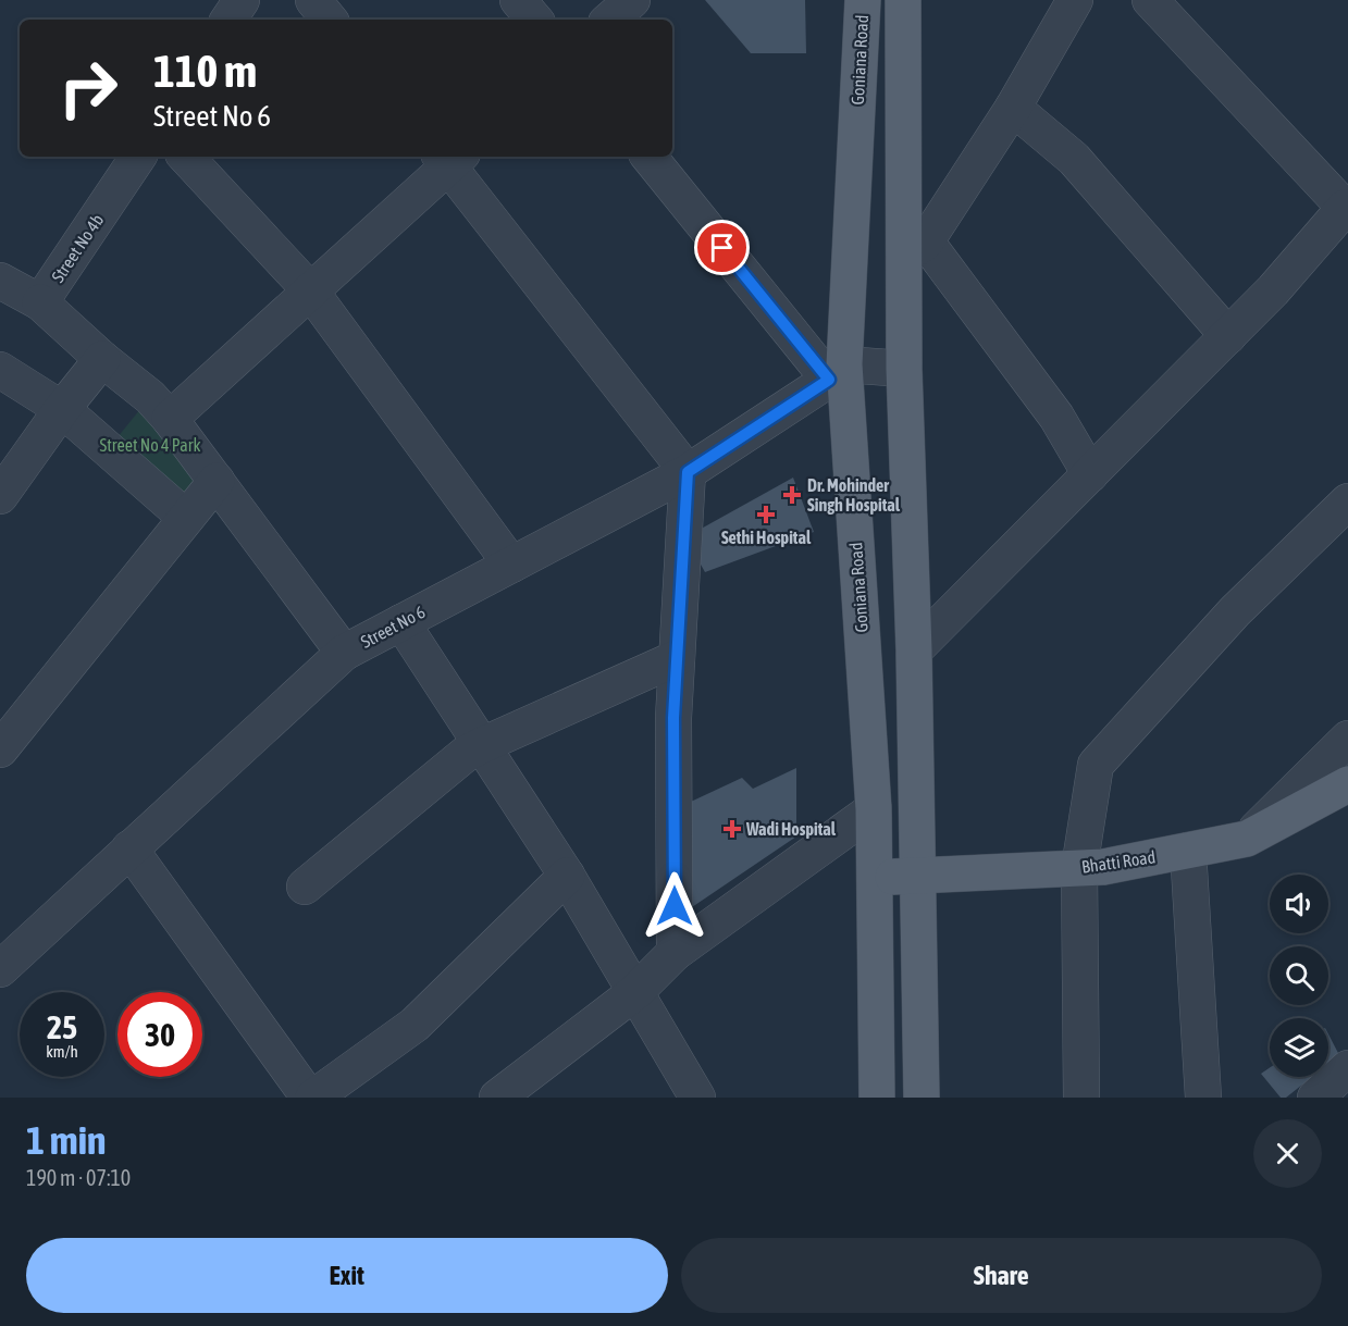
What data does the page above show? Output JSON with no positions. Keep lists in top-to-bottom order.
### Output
{
  "streets": {
    "main road": ["Goniana Road", "Bhatti Road"],
    "street": ["Street No 4b", "Street No 6"]
  },
  "crossings": [
    ["Goniana Road", "Street No 6"],
    ["Goniana Road", "Bhatti Road"]
  ],
  "parks": ["Street No 4 Park"],
  "places": {
    "health": ["Dr. Mohinder Singh Hospital", "Sethi Hospital", "Wadi Hospital"]
  },
  "page": {
    "turn": ["110 m", "Street No 6"],
    "speed": "25 km/h",
    "limit": "30",
    "heading": ["1 min", "190 m · 07:10"],
    "buttons": ["Exit", "Share"]
  }
}
